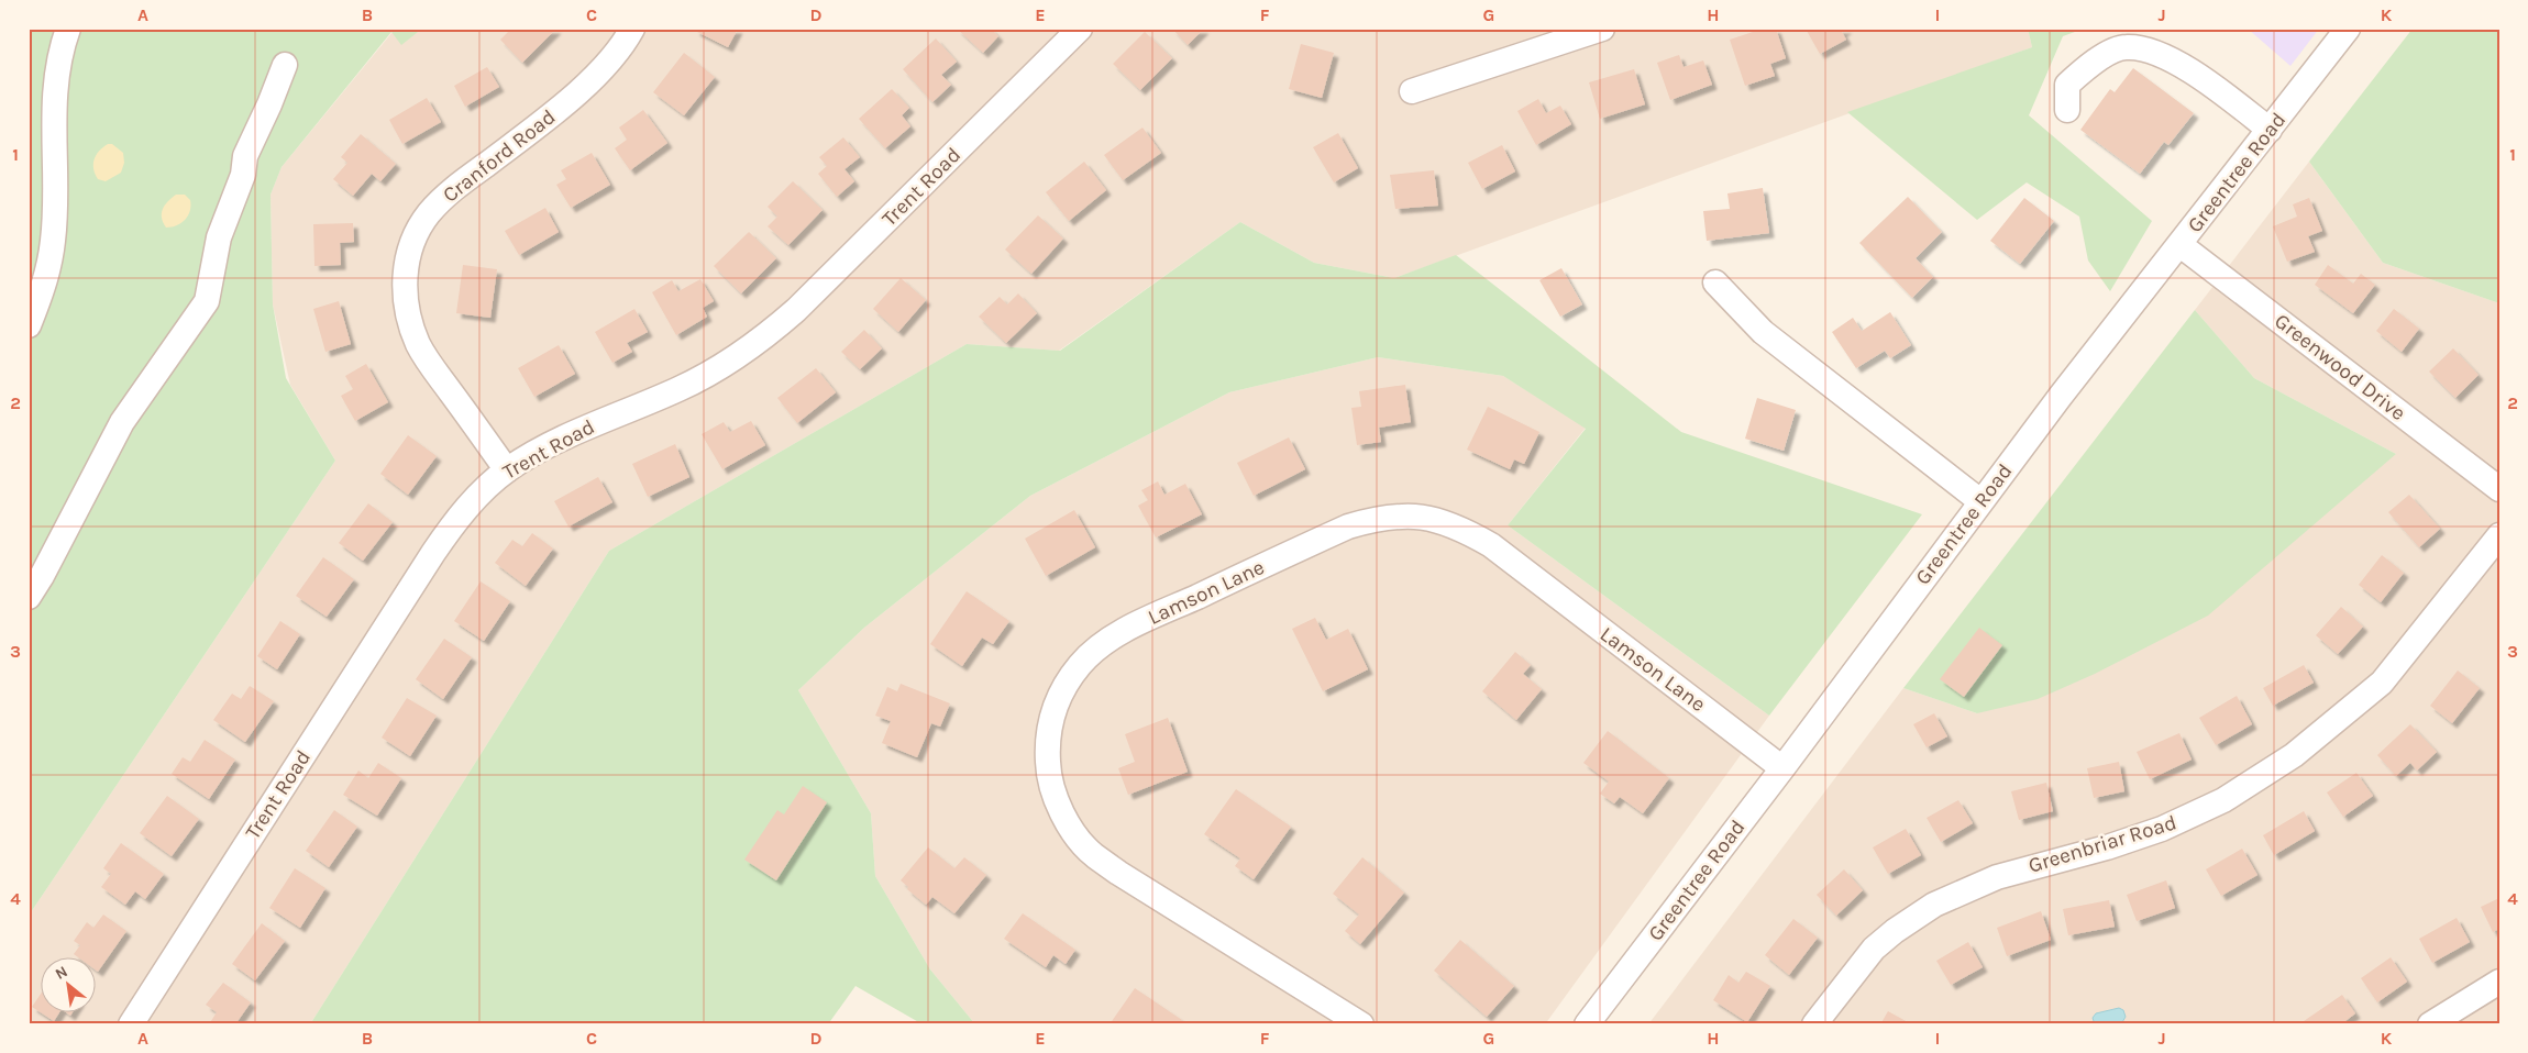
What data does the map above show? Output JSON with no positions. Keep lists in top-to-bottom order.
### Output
{
  "streets": {
    "street": [
      "Cranford Road",
      "Greentree Road",
      "Trent Road",
      "Greenwood Drive",
      "Lamson Lane",
      "Greenbriar Road"
    ]
  },
  "crossings": [
    ["Cranford Road", "Trent Road"],
    ["Greentree Road", "Greenwood Drive"],
    ["Greentree Road", "Lamson Lane"]
  ],
  "north": "top left",
  "grid": {
    "columns": [
      "A",
      "B",
      "C",
      "D",
      "E",
      "F",
      "G",
      "H",
      "I",
      "J",
      "K"
    ],
    "rows": [
      "1",
      "2",
      "3",
      "4"
    ]
  }
}
